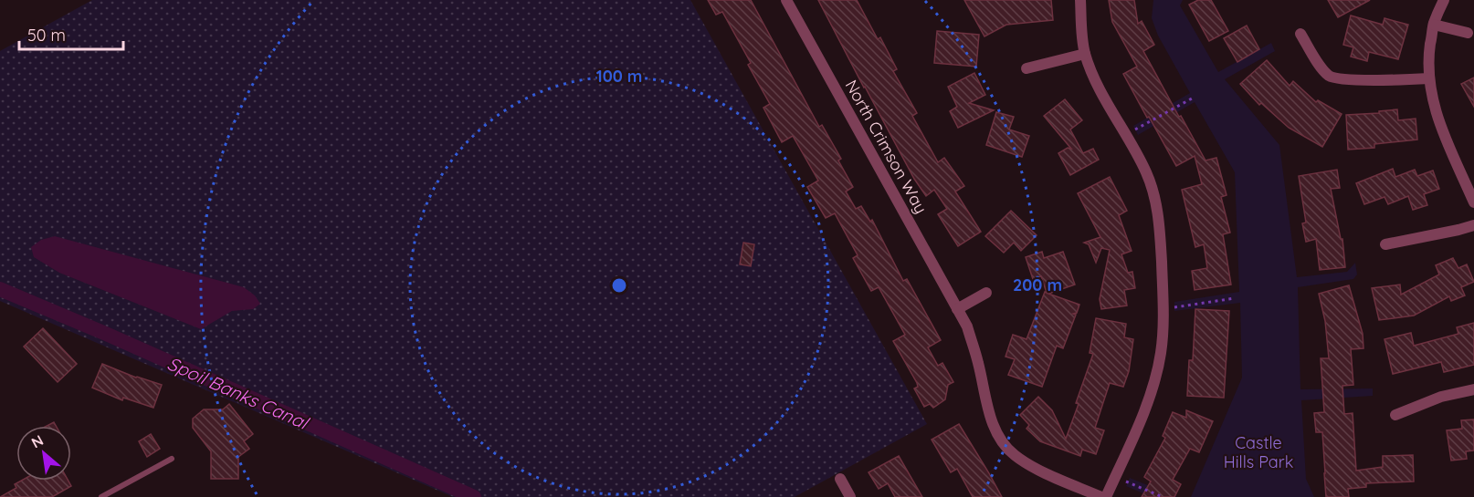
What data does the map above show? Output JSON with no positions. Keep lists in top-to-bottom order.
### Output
{
  "streets": {
    "street": ["North Crimson Way"]
  },
  "water": ["Spoil Banks Canal"],
  "parks": ["Castle Hills Park"],
  "scale_bar": "50 m",
  "north": "top left",
  "rings": ["100 m", "200 m"]
}
